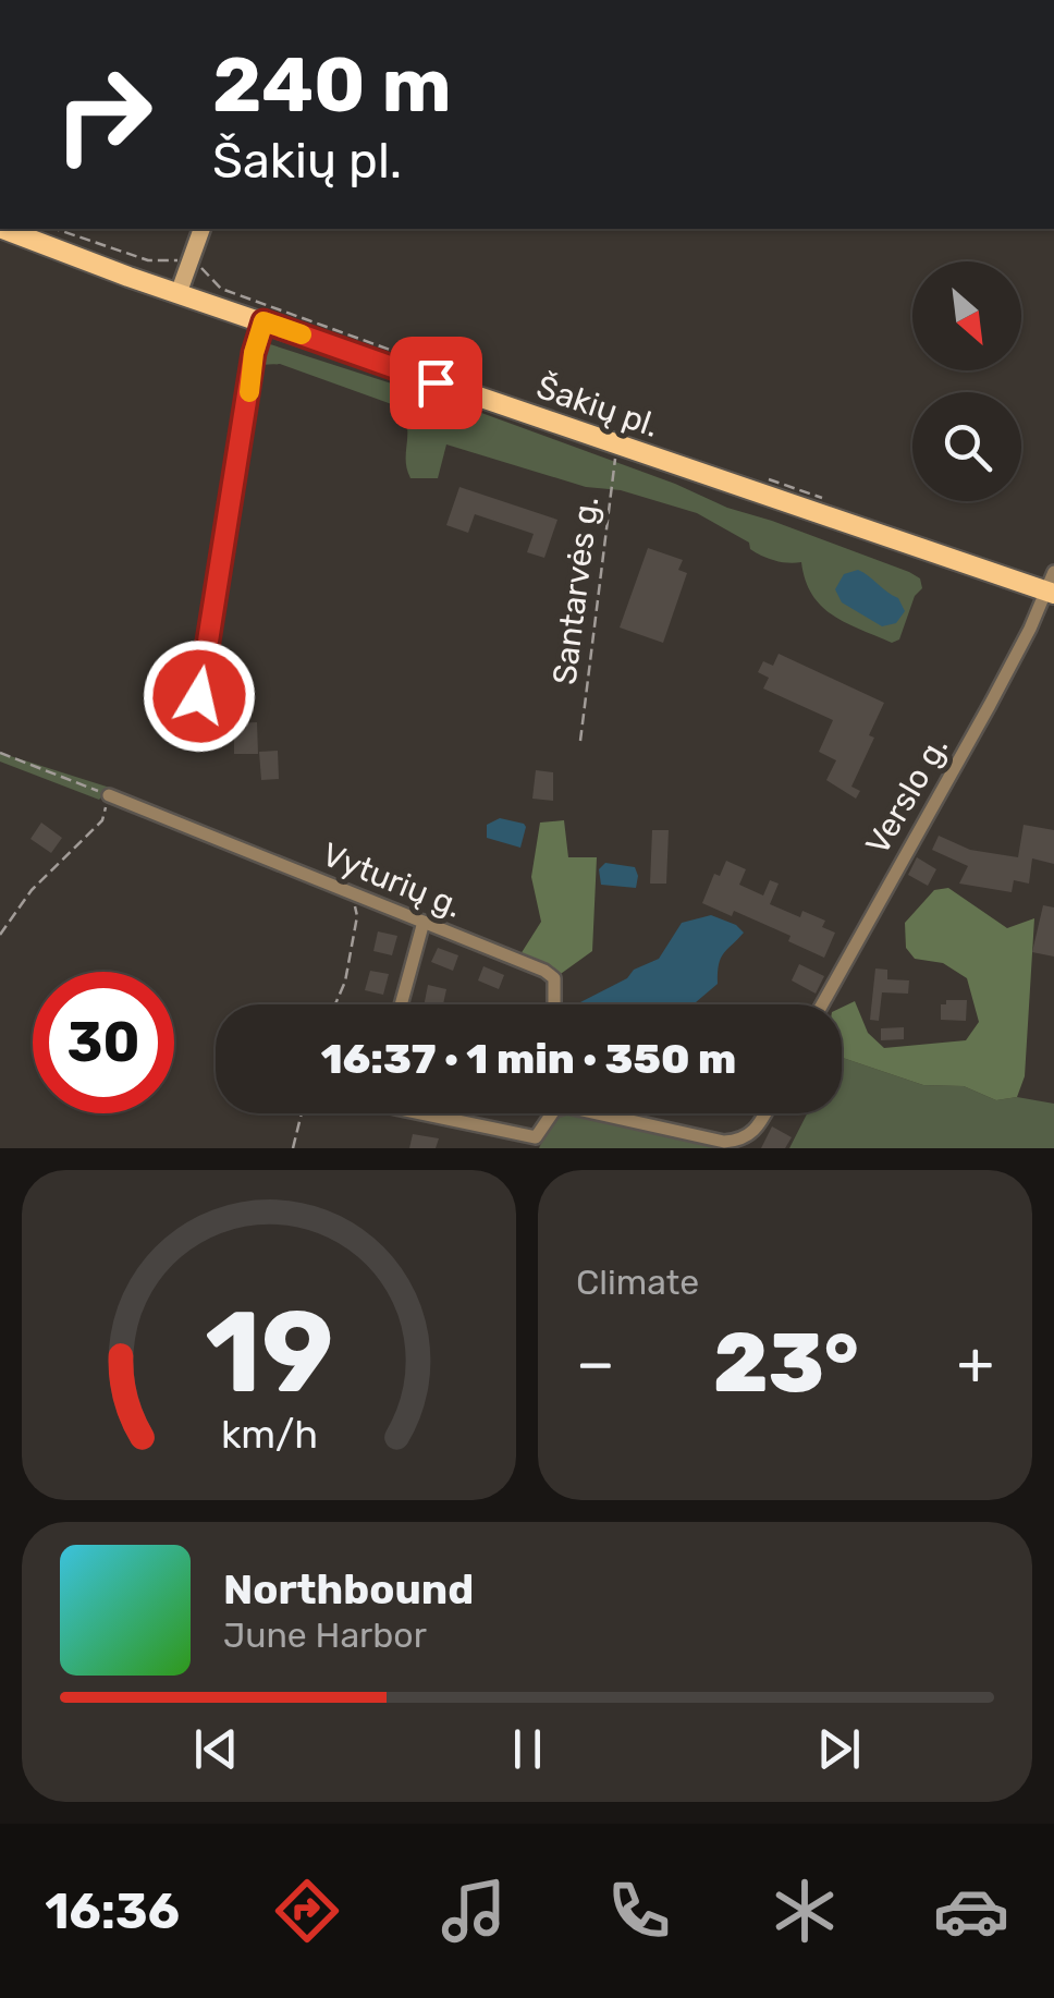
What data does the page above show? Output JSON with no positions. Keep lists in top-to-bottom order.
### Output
{
  "streets": {
    "main road": ["Šakių pl."],
    "street": ["Verslo g.", "Vyturių g."],
    "path": ["Santarvės g."]
  },
  "crossings": [
    ["Šakių pl.", "Santarvės g."],
    ["Šakių pl.", "Verslo g."]
  ],
  "north": "bottom right",
  "page": {
    "turn": ["240 m", "Šakių pl."],
    "limit": "30",
    "trip": "16:37 · 1 min · 350 m",
    "tile": "Climate",
    "heat": ["−", "23°", "+"],
    "song": ["Northbound", "June Harbor"],
    "tabs": "16:36",
    "gauge": ["19", "km/h"]
  }
}
